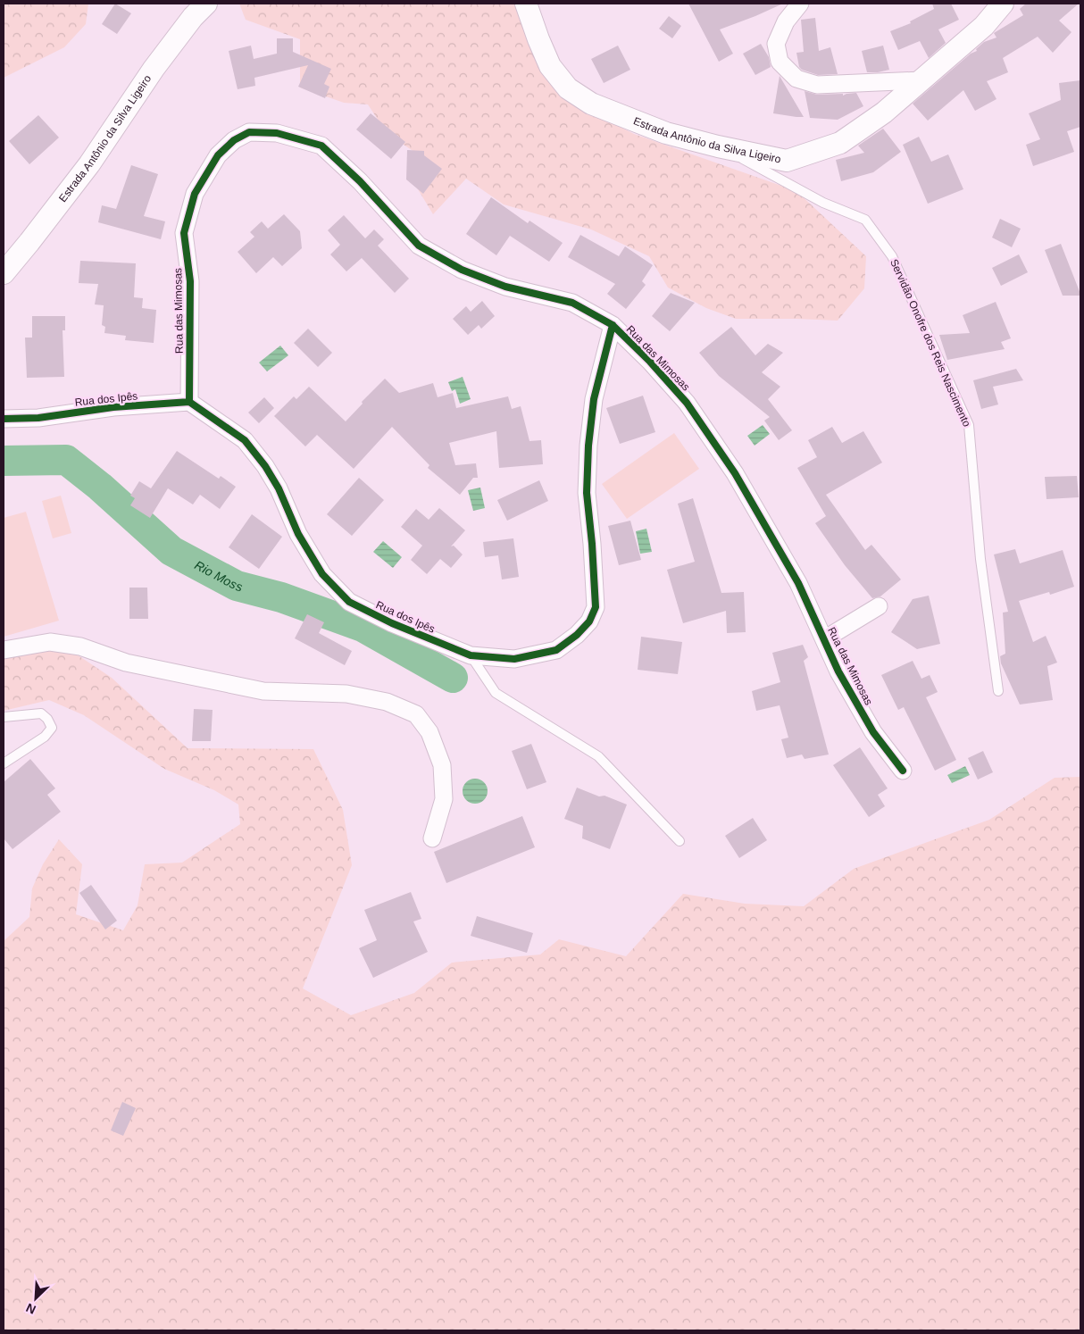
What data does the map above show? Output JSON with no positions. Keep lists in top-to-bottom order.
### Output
{
  "streets": {
    "street": ["Estrada Antônio da Silva Ligeiro", "Rua das Mimosas", "Rua dos Ipês"],
    "lane": ["Servidão Onofre dos Reis Nascimento"]
  },
  "crossings": [
    ["Estrada Antônio da Silva Ligeiro", "Servidão Onofre dos Reis Nascimento"],
    ["Rua das Mimosas", "Rua dos Ipês"]
  ],
  "water": ["Rio Moss"],
  "north": "bottom left"
}
